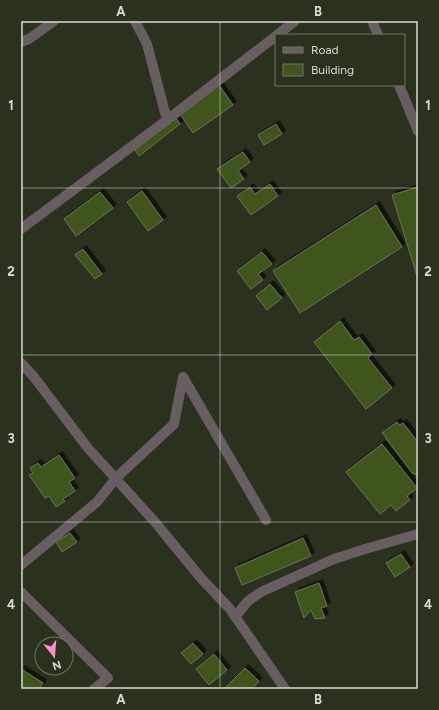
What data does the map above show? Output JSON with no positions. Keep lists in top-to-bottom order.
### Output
{
  "legend": ["Road", "Building"],
  "north": "bottom",
  "grid": {
    "columns": ["A", "B"],
    "rows": [
      "1",
      "2",
      "3",
      "4"
    ]
  }
}
